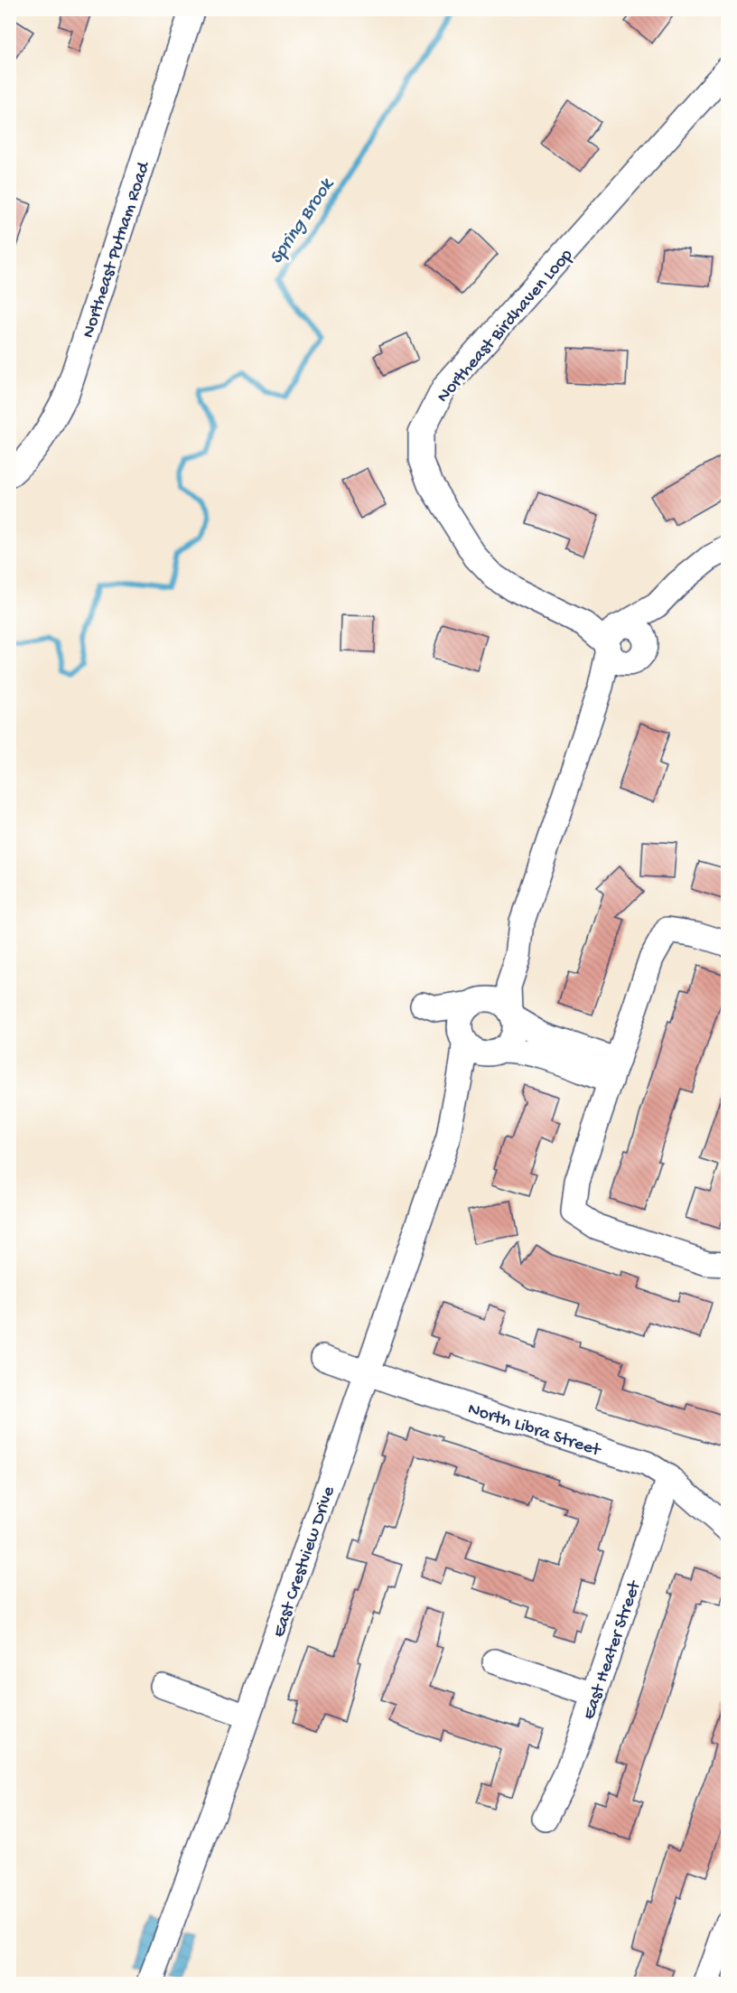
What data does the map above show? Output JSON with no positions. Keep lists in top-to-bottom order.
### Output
{
  "streets": {
    "street": [
      "Northeast Putnam Road",
      "Northeast Birdhaven Loop",
      "North Libra Street",
      "East Crestview Drive",
      "East Heater Street"
    ]
  },
  "crossings": [
    ["North Libra Street", "East Crestview Drive"],
    ["North Libra Street", "East Heater Street"]
  ],
  "water": ["Spring Brook"]
}
